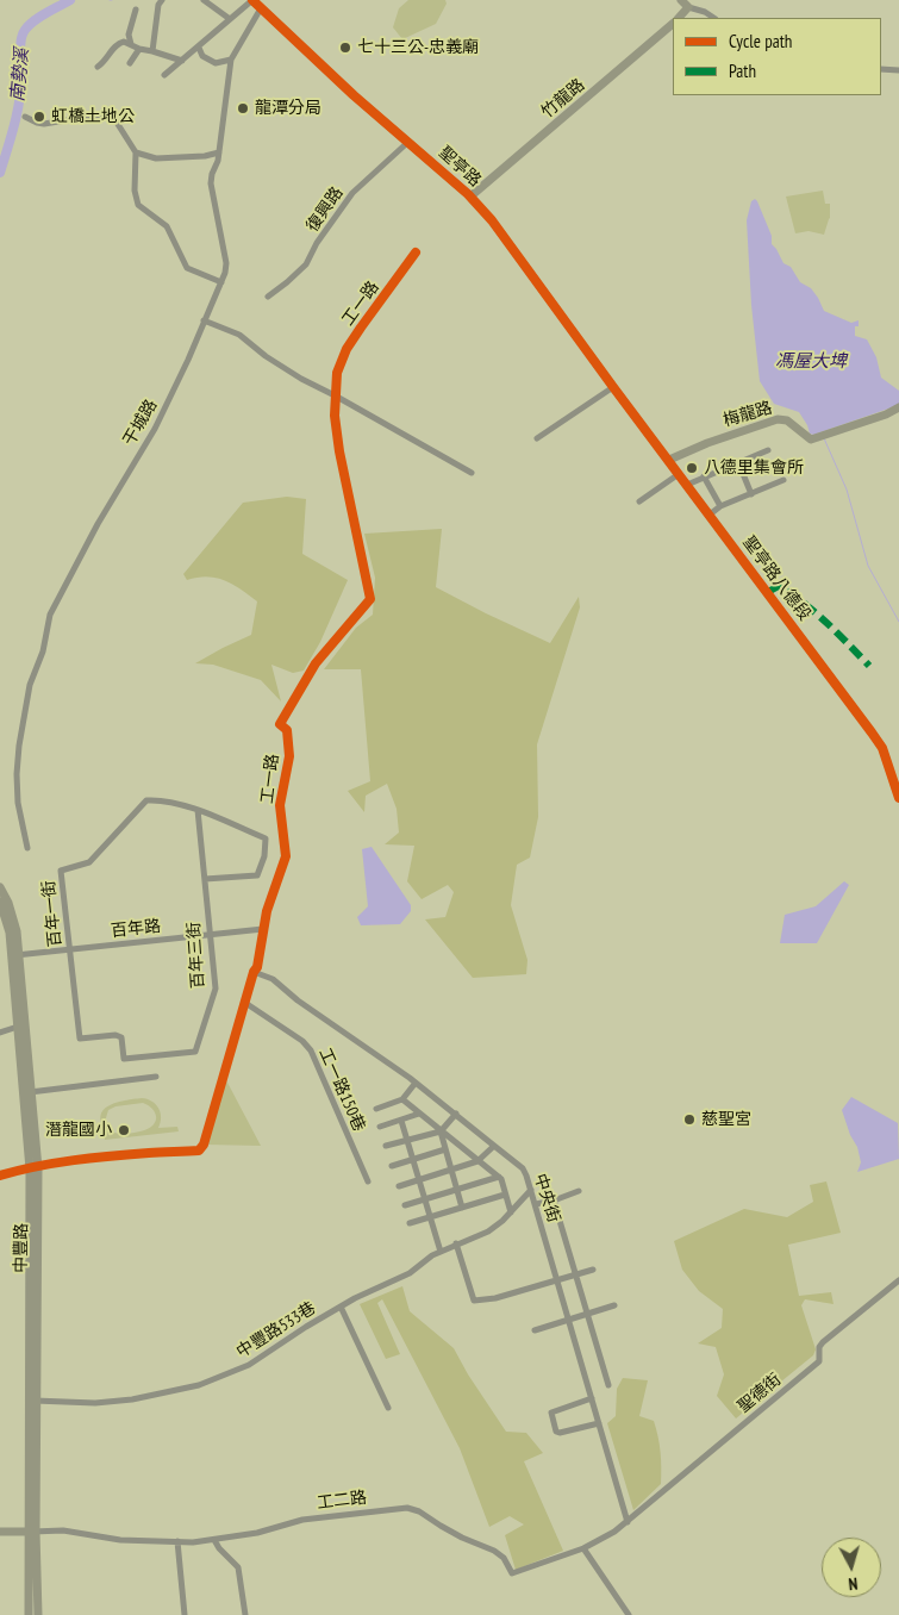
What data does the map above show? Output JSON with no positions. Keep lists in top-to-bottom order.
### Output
{
  "streets": {
    "street": [
      "竹龍路",
      "聖亭路",
      "復興路",
      "工一路",
      "梅龍路",
      "干城路",
      "聖亭路八德段",
      "百年一街",
      "百年路",
      "百年三街",
      "工一路150巷",
      "中央街",
      "中豐路",
      "中豐路533巷",
      "聖德街",
      "工二路"
    ]
  },
  "crossings": [
    ["竹龍路", "聖亭路"],
    ["聖亭路", "復興路"],
    ["聖亭路", "干城路"],
    ["聖亭路", "聖亭路八德段"],
    ["工一路", "百年路"],
    ["工一路", "工一路150巷"],
    ["工一路", "中央街"],
    ["工一路", "中豐路"],
    ["梅龍路", "聖亭路八德段"],
    ["百年一街", "百年路"],
    ["百年一街", "百年三街"],
    ["百年路", "百年三街"],
    ["百年路", "中豐路"],
    ["中央街", "中豐路533巷"],
    ["中央街", "聖德街"],
    ["中央街", "工二路"],
    ["中豐路", "中豐路533巷"],
    ["中豐路", "工二路"],
    ["聖德街", "工二路"]
  ],
  "water": ["南勢溪", "馮屋大埤"],
  "places": [
    "七十三公-忠義廟",
    "龍潭分局",
    "虹橋土地公",
    "八德里集會所",
    "慈聖宮",
    "潛龍國小"
  ],
  "legend": ["Cycle path", "Path"],
  "north": "bottom"
}
